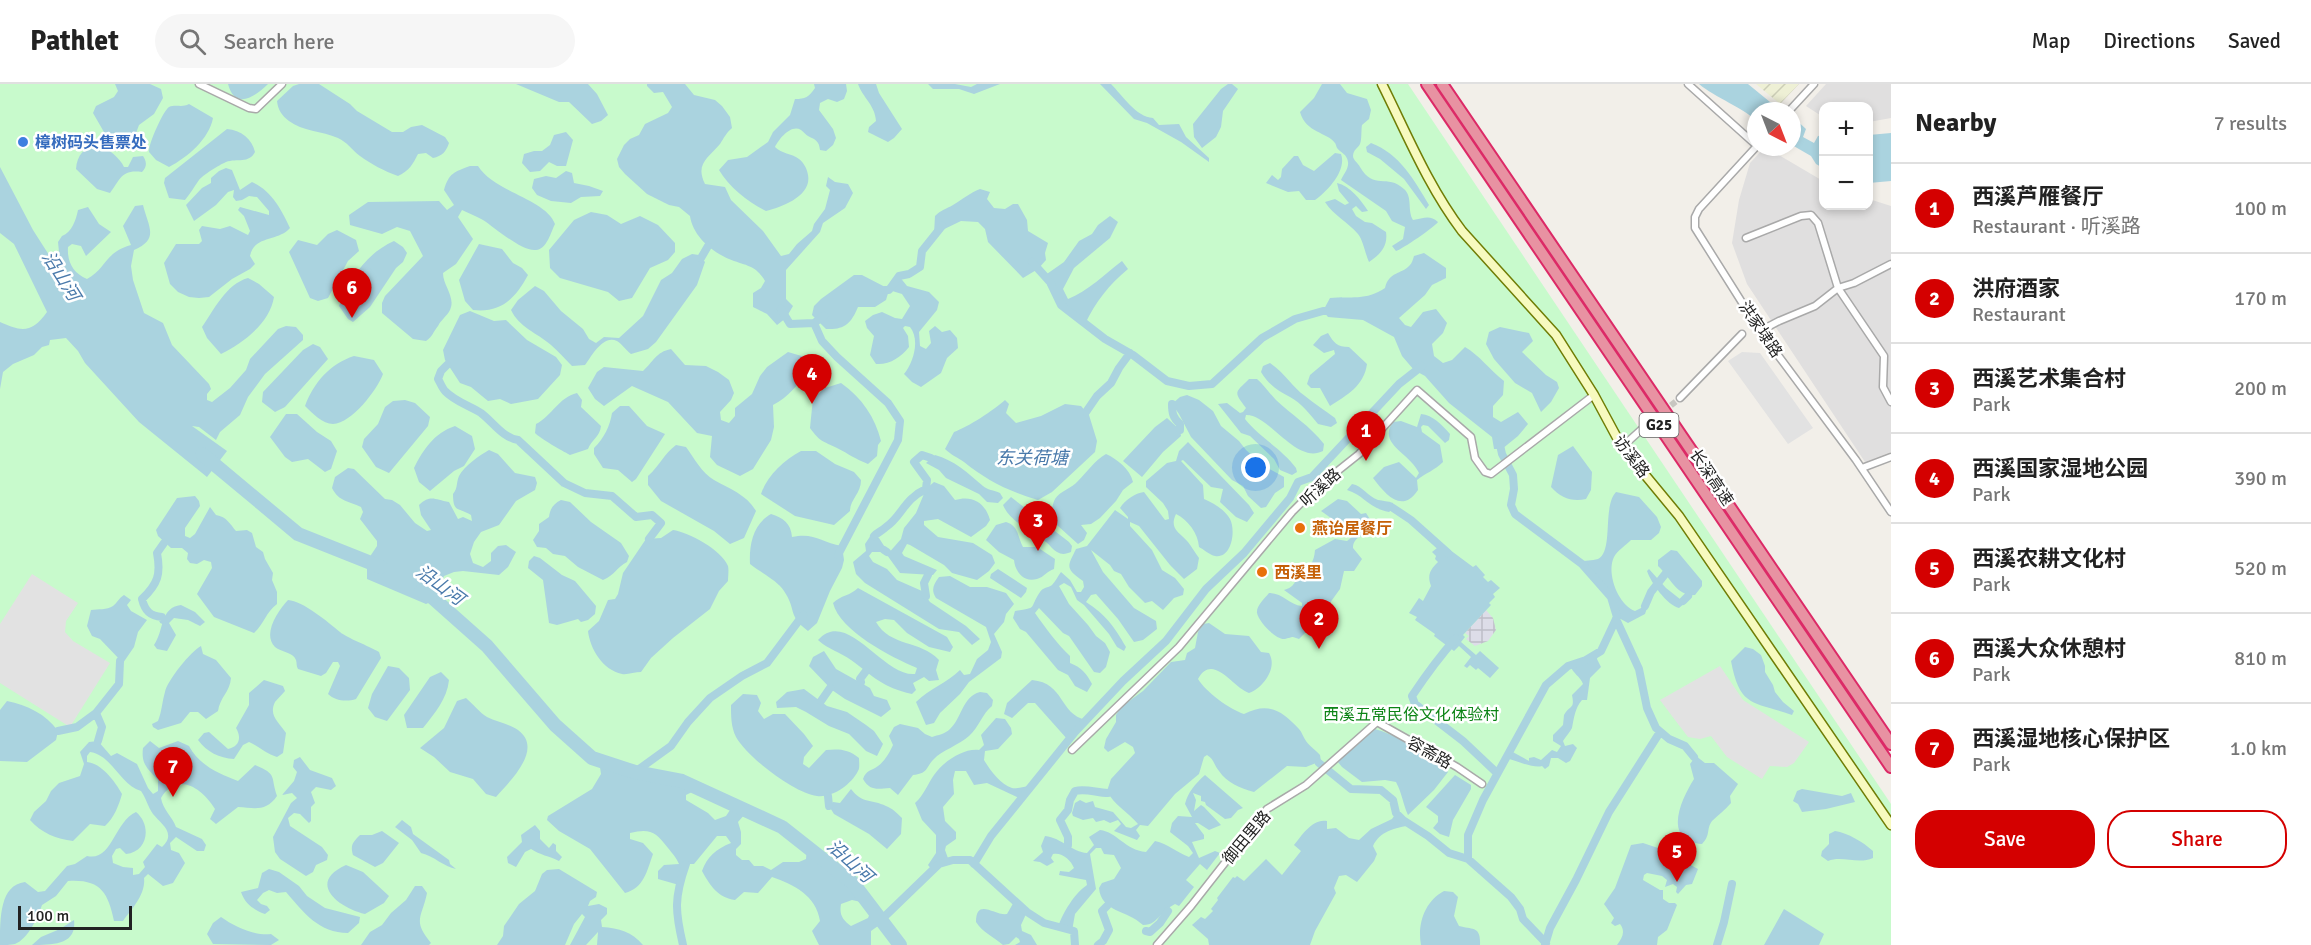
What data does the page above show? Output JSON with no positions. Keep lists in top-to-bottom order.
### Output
{
  "streets": {
    "highway": ["G25", "长深高速"],
    "street": [
      "洪家埭路",
      "访溪路",
      "听溪路",
      "容斋路",
      "御田里路"
    ]
  },
  "crossings": [
    ["访溪路", "听溪路"],
    ["容斋路", "御田里路"]
  ],
  "water": ["沿山河", "东关荷塘"],
  "parks": ["西溪五常民俗文化体验村"],
  "places": ["樟树码头售票处", "燕诒居餐厅", "西溪里"],
  "scale_bar": "100 m",
  "north": "bottom right",
  "page": {
    "header": "Pathlet",
    "search": "Search here",
    "nav": ["Map", "Directions", "Saved"],
    "heading": ["Nearby", "7 results"],
    "map_buttons": ["+", "−"],
    "list": [
      {
        "mark": "1",
        "name": "西溪芦雁餐厅",
        "note": "Restaurant · 听溪路",
        "value": "100 m"
      },
      {
        "mark": "2",
        "name": "洪府酒家",
        "note": "Restaurant",
        "value": "170 m"
      },
      {
        "mark": "3",
        "name": "西溪艺术集合村",
        "note": "Park",
        "value": "200 m"
      },
      {
        "mark": "4",
        "name": "西溪国家湿地公园",
        "note": "Park",
        "value": "390 m"
      },
      {
        "mark": "5",
        "name": "西溪农耕文化村",
        "note": "Park",
        "value": "520 m"
      },
      {
        "mark": "6",
        "name": "西溪大众休憩村",
        "note": "Park",
        "value": "810 m"
      },
      {
        "mark": "7",
        "name": "西溪湿地核心保护区",
        "note": "Park",
        "value": "1.0 km"
      }
    ],
    "pins": [
      "6",
      "4",
      "1",
      "3",
      "2",
      "7",
      "5"
    ],
    "buttons": ["Save", "Share"],
    "scale": "100 m"
  }
}
